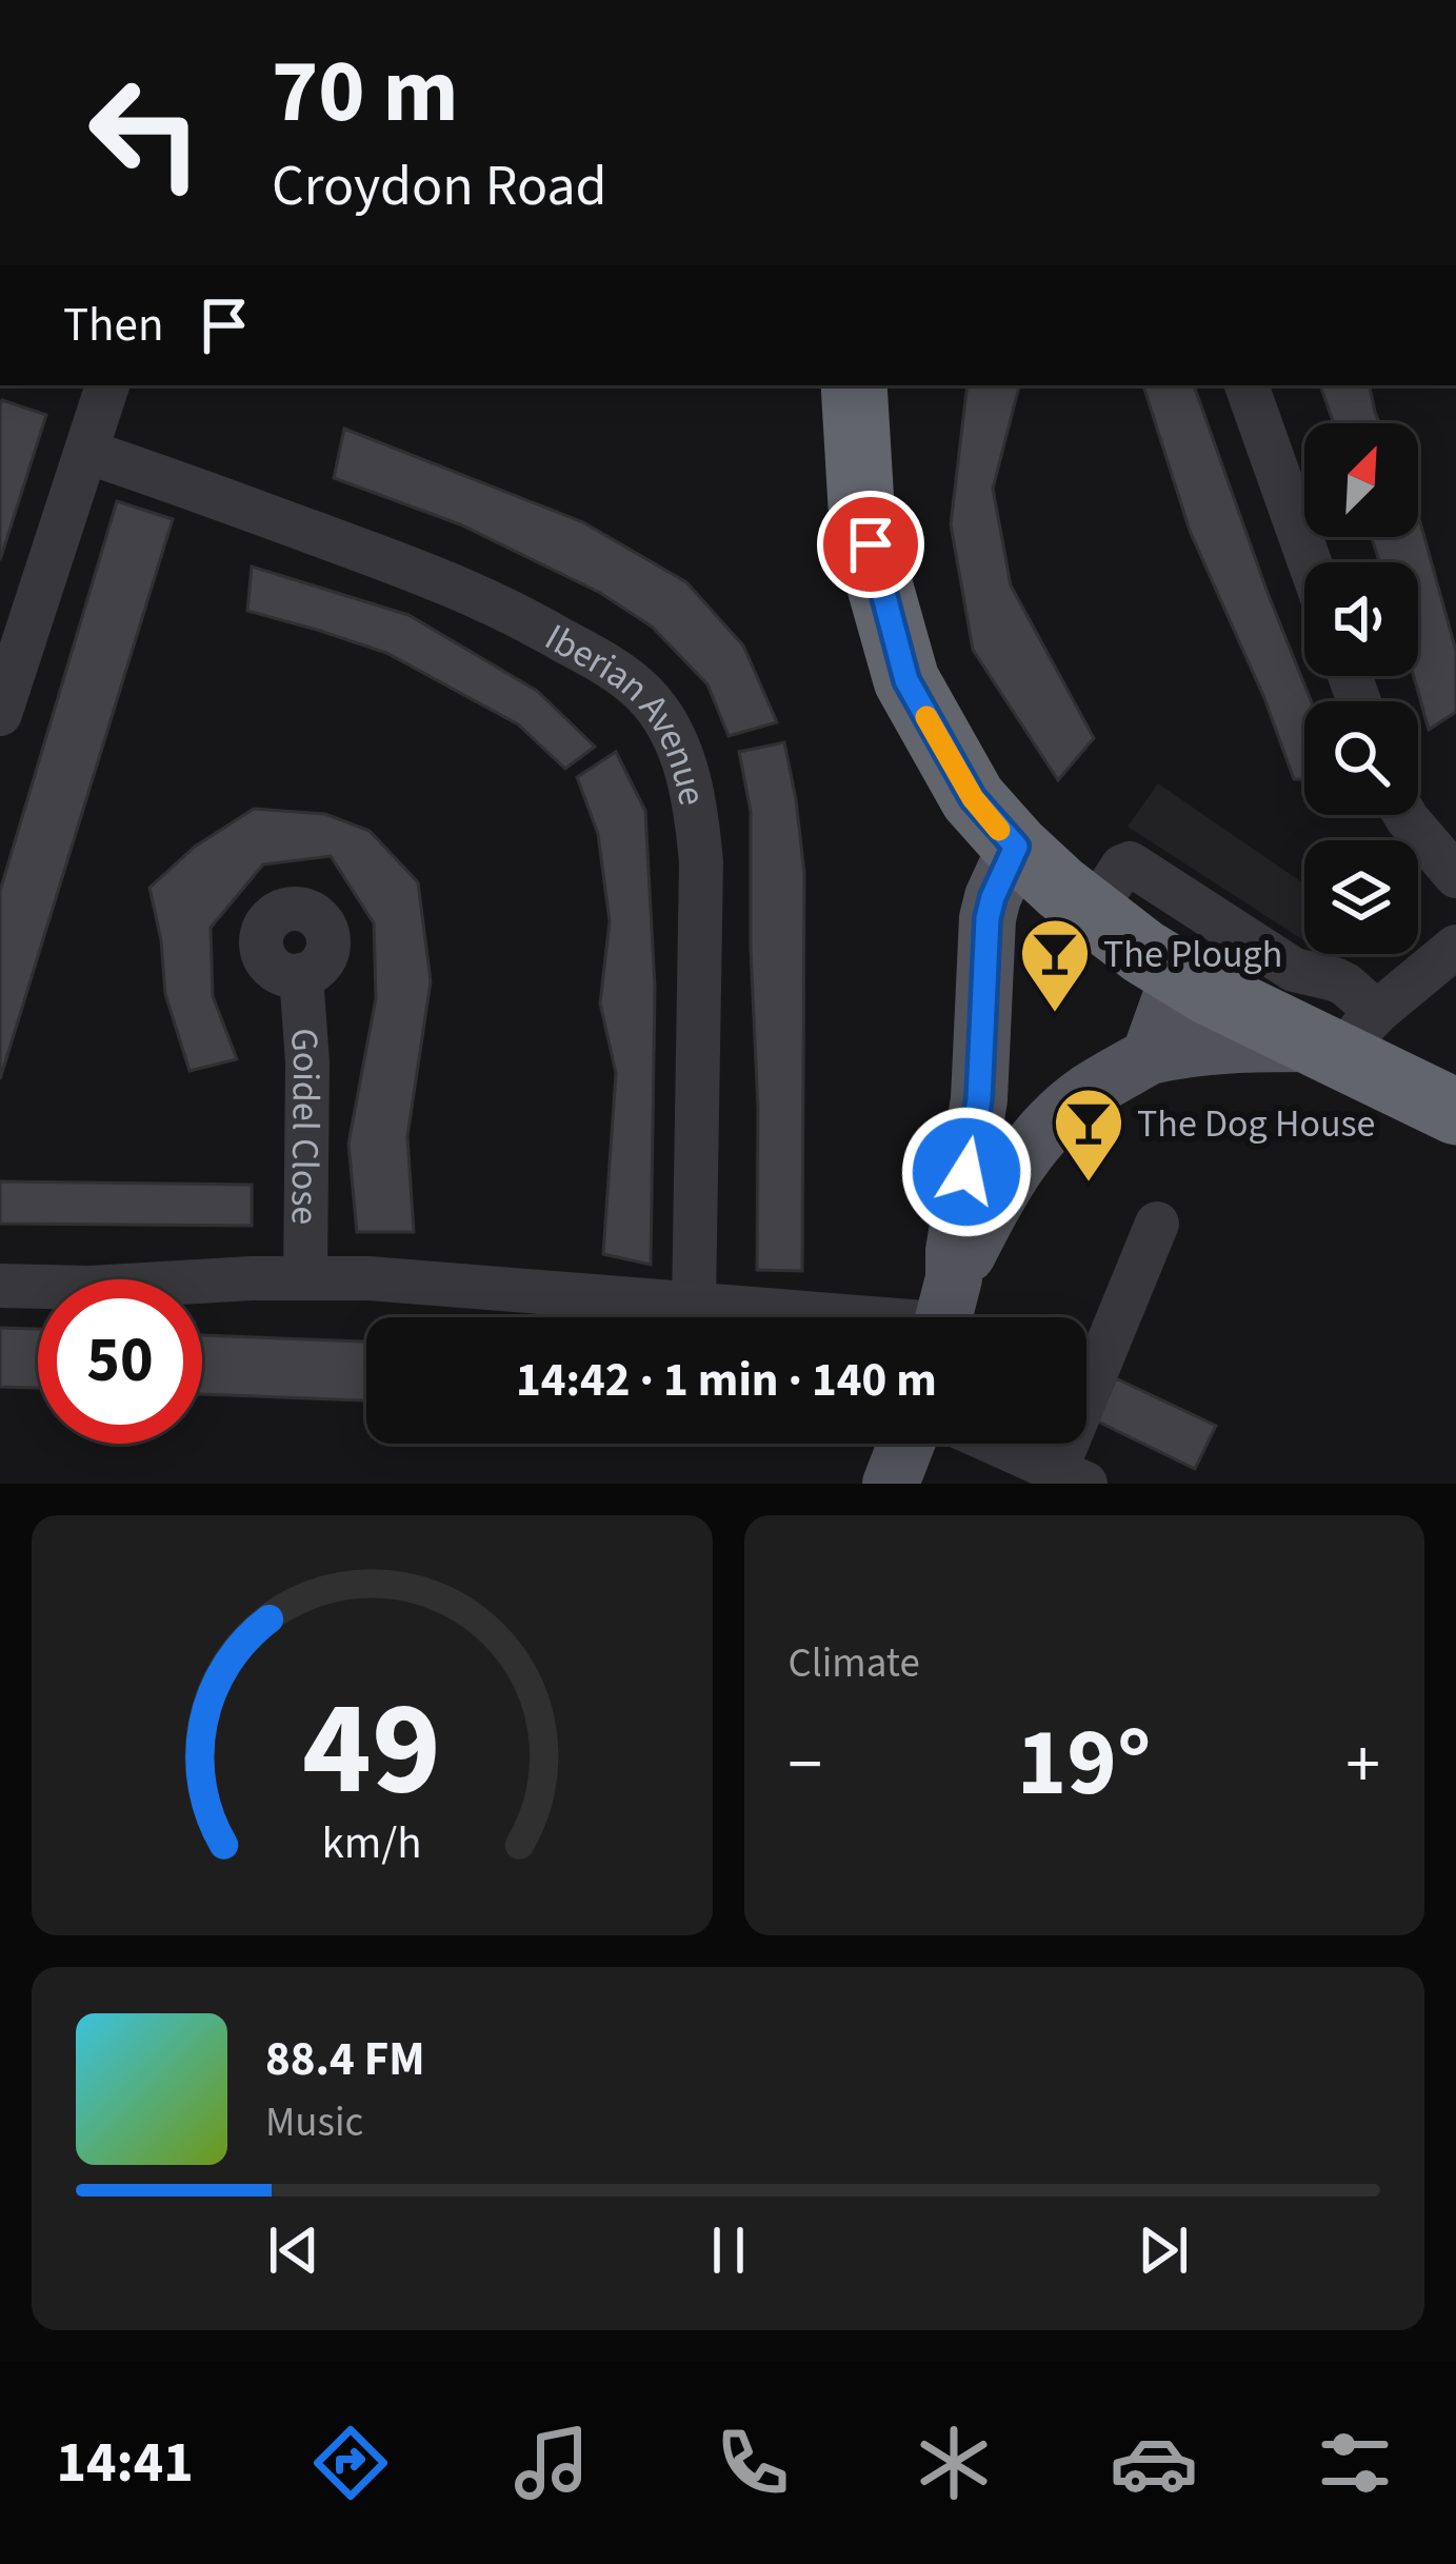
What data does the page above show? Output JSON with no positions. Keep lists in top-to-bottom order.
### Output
{
  "streets": {
    "street": ["Iberian Avenue", "Goidel Close"]
  },
  "places": {
    "bar": ["The Plough", "The Dog House"]
  },
  "north": "top right",
  "page": {
    "turn": ["70 m", "Croydon Road"],
    "then": "Then",
    "limit": "50",
    "trip": "14:42 · 1 min · 140 m",
    "tile": "Climate",
    "heat": ["−", "19°", "+"],
    "song": ["88.4 FM", "Music"],
    "tabs": "14:41",
    "gauge": ["49", "km/h"]
  }
}
